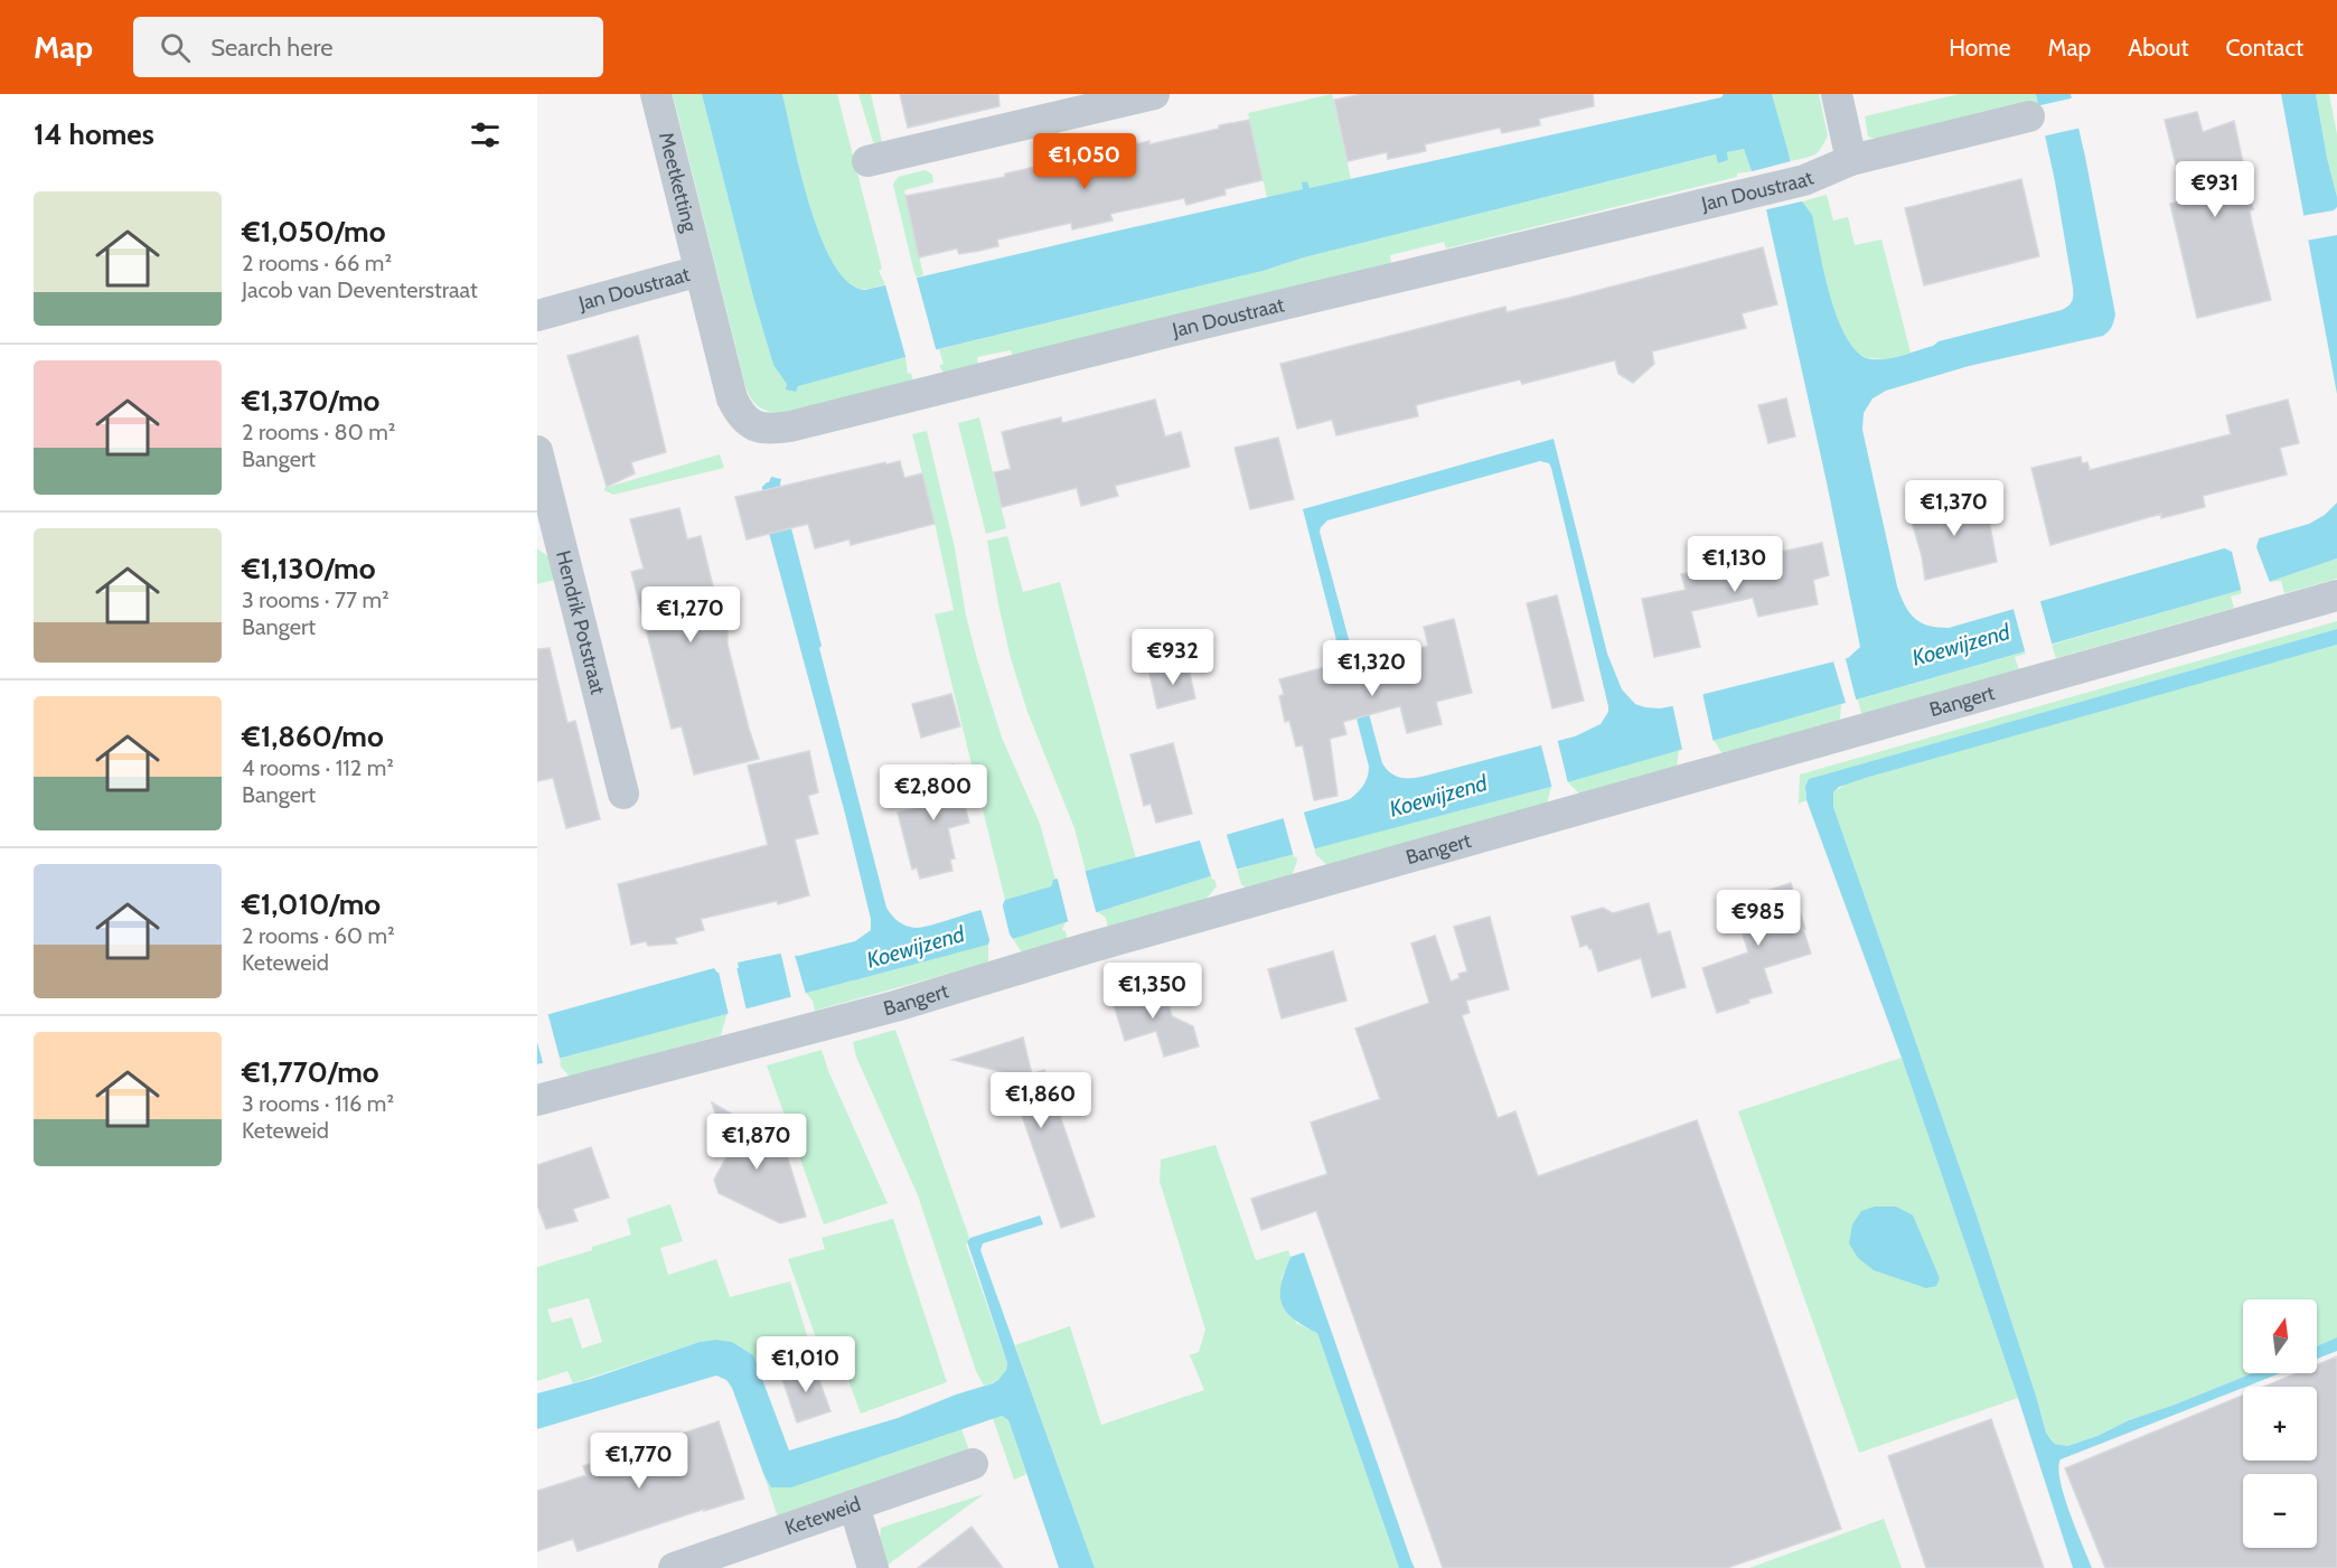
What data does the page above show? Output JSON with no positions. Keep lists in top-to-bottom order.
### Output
{
  "streets": {
    "street": [
      "Meetketting",
      "Jan Doustraat",
      "Hendrik Potstraat",
      "Bangert",
      "Keteweid"
    ]
  },
  "crossings": [
    ["Meetketting", "Jan Doustraat"]
  ],
  "water": ["Koewijzend"],
  "north": "top",
  "page": {
    "header": "Map",
    "search": "Search here",
    "nav": [
      "Home",
      "Map",
      "About",
      "Contact"
    ],
    "heading": "14 homes",
    "price": [
      "€1,050",
      "€931",
      "€1,370",
      "€1,130",
      "€1,270",
      "€932",
      "€1,320",
      "€2,800",
      "€985",
      "€1,350",
      "€1,860",
      "€1,870",
      "€1,010",
      "€1,770"
    ],
    "list": [
      {
        "name": "€1,050/mo",
        "note": "2 rooms · 66 m² · Jacob van Deventerstraat"
      },
      {
        "name": "€1,370/mo",
        "note": "2 rooms · 80 m² · Bangert"
      },
      {
        "name": "€1,130/mo",
        "note": "3 rooms · 77 m² · Bangert"
      },
      {
        "name": "€1,860/mo",
        "note": "4 rooms · 112 m² · Bangert"
      },
      {
        "name": "€1,010/mo",
        "note": "2 rooms · 60 m² · Keteweid"
      },
      {
        "name": "€1,770/mo",
        "note": "3 rooms · 116 m² · Keteweid"
      }
    ],
    "map_buttons": ["+", "−"]
  }
}
